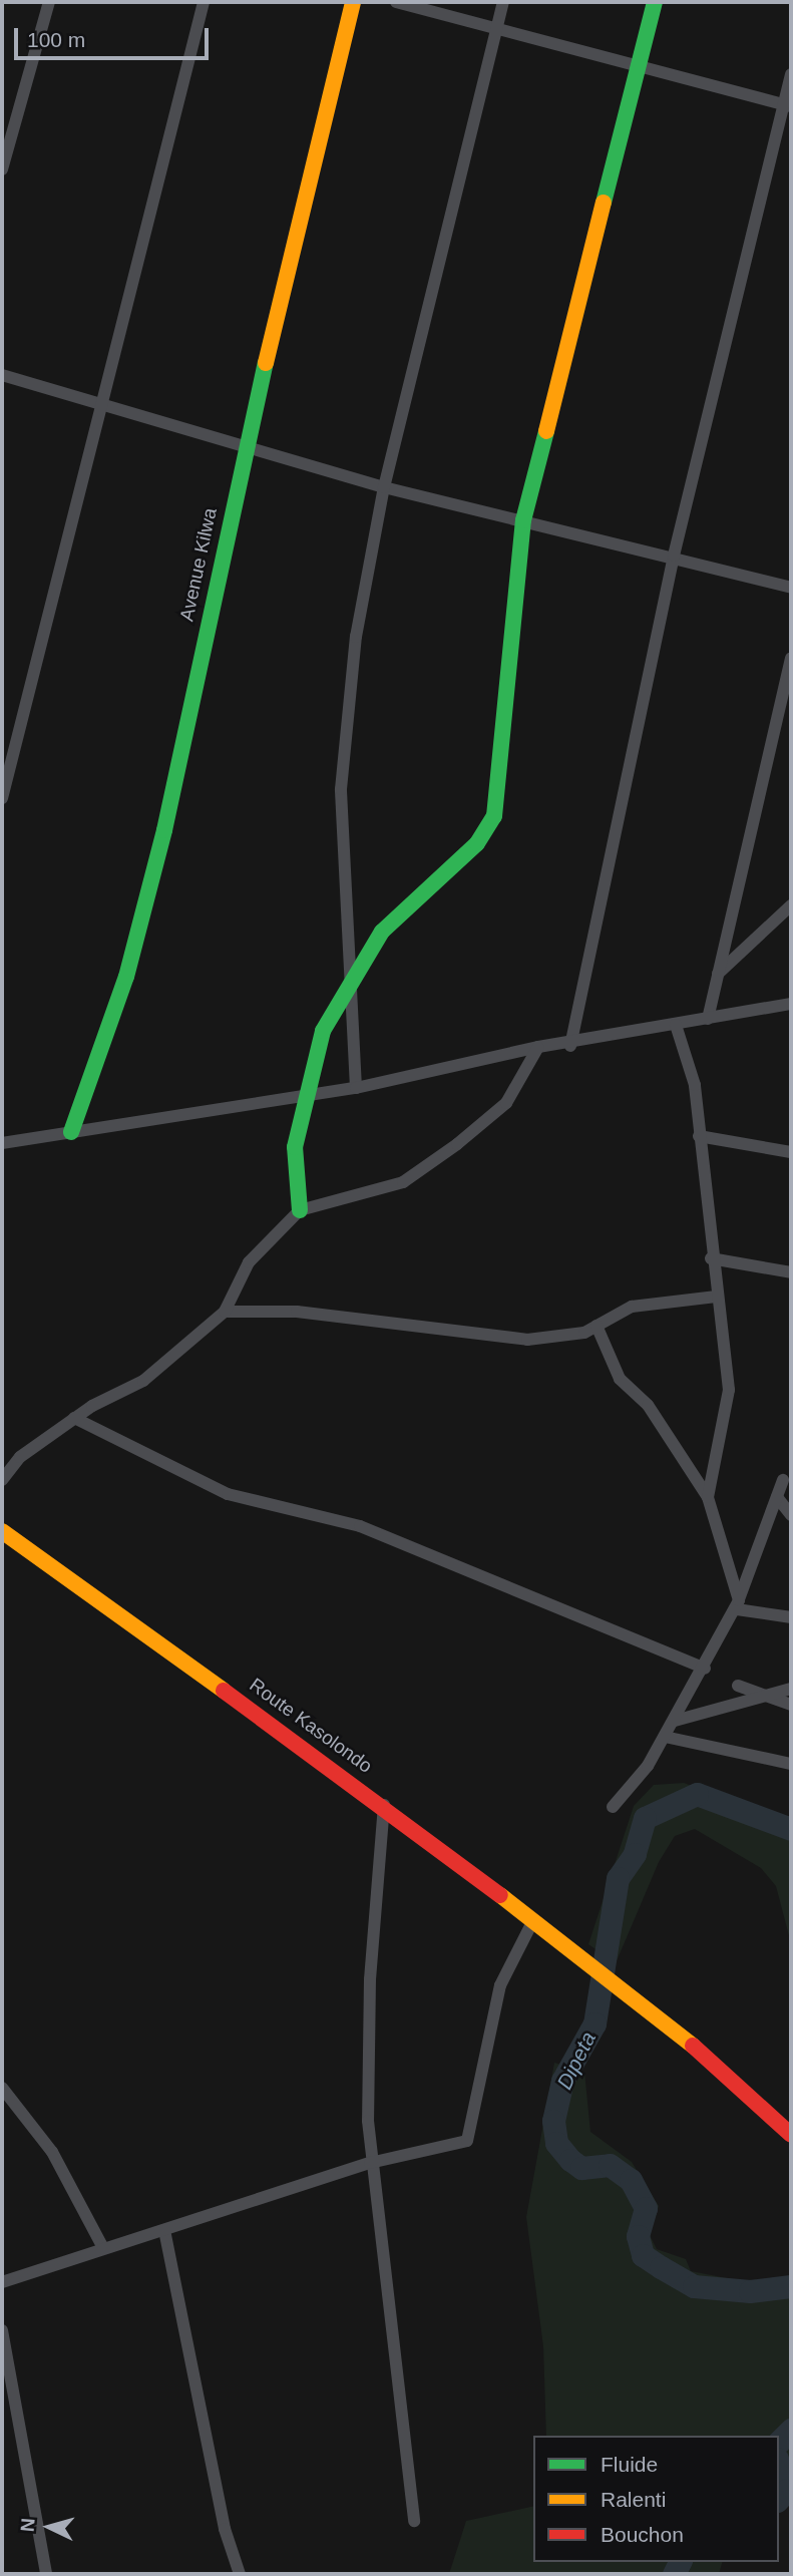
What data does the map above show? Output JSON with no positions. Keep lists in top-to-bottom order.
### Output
{
  "streets": {
    "street": ["Avenue Kilwa", "Route Kasolondo"]
  },
  "water": ["Dipeta"],
  "legend": ["Fluide", "Ralenti", "Bouchon"],
  "scale_bar": "100 m",
  "north": "left"
}
